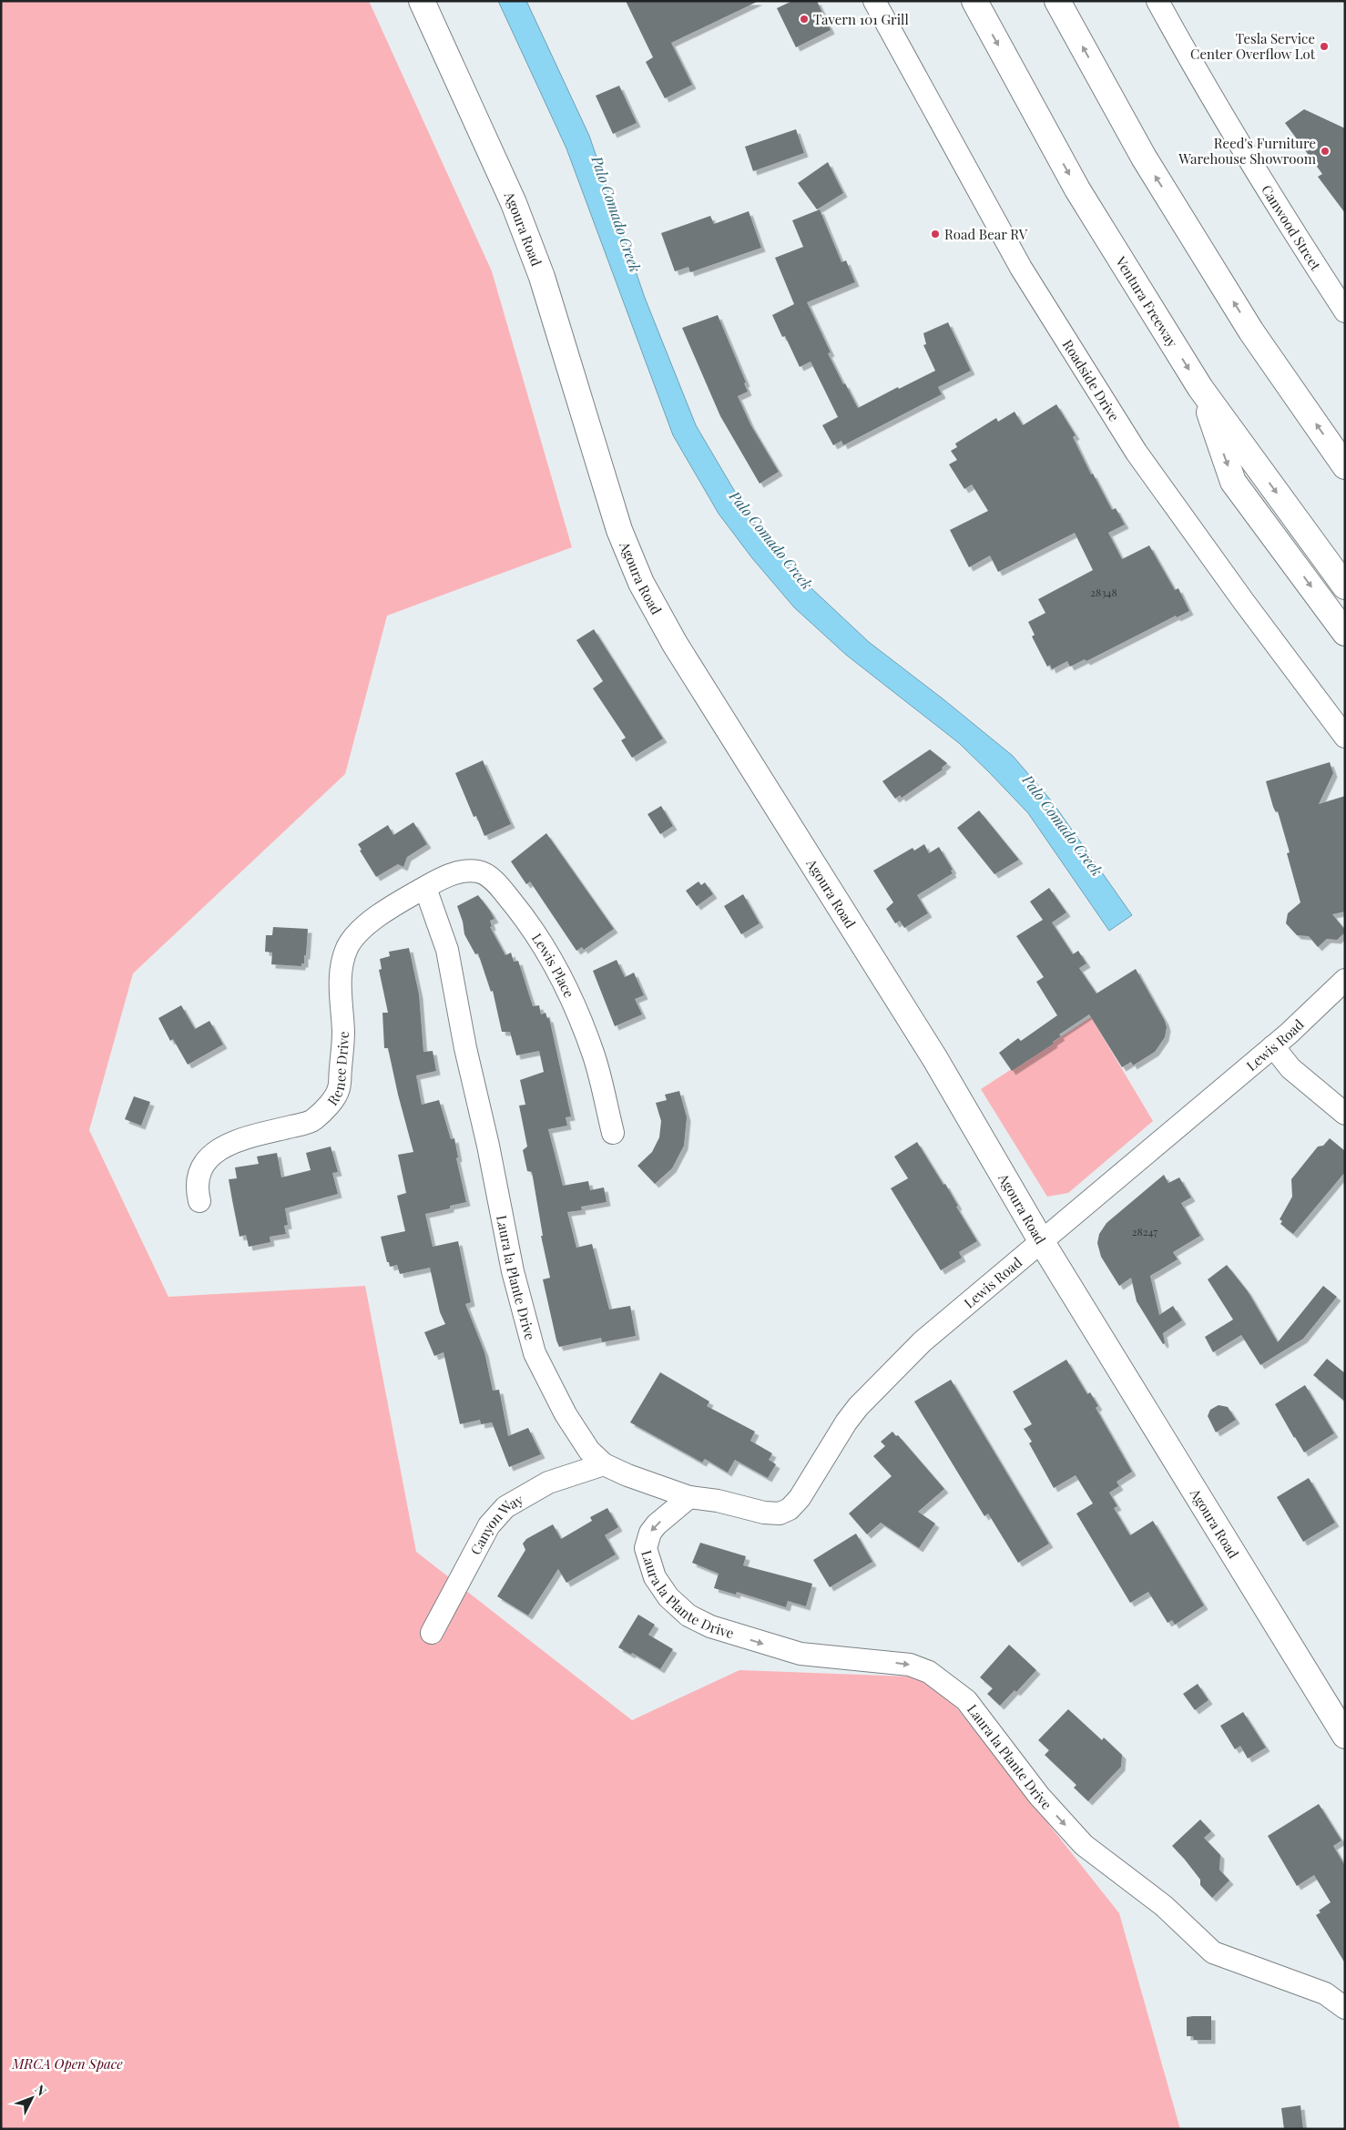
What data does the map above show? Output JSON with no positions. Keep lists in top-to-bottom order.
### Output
{
  "streets": {
    "main road": ["Agoura Road", "Ventura Freeway"],
    "street": [
      "Canwood Street",
      "Roadside Drive",
      "Lewis Place",
      "Lewis Road",
      "Renee Drive",
      "Laura la Plante Drive",
      "Canyon Way"
    ]
  },
  "crossings": [
    ["Agoura Road", "Lewis Road"],
    ["Lewis Place", "Renee Drive"],
    ["Lewis Place", "Laura la Plante Drive"],
    ["Lewis Road", "Laura la Plante Drive"],
    ["Renee Drive", "Laura la Plante Drive"],
    ["Laura la Plante Drive", "Canyon Way"]
  ],
  "one_way": ["Laura la Plante Drive"],
  "water": ["Palo Comado Creek"],
  "parks": ["MRCA Open Space"],
  "places": [
    "Tavern 101 Grill",
    "Tesla Service Center Overflow Lot",
    "Reed's Furniture Warehouse Showroom",
    "Road Bear RV"
  ],
  "house_numbers": ["28348", "28247"],
  "north": "top right"
}
